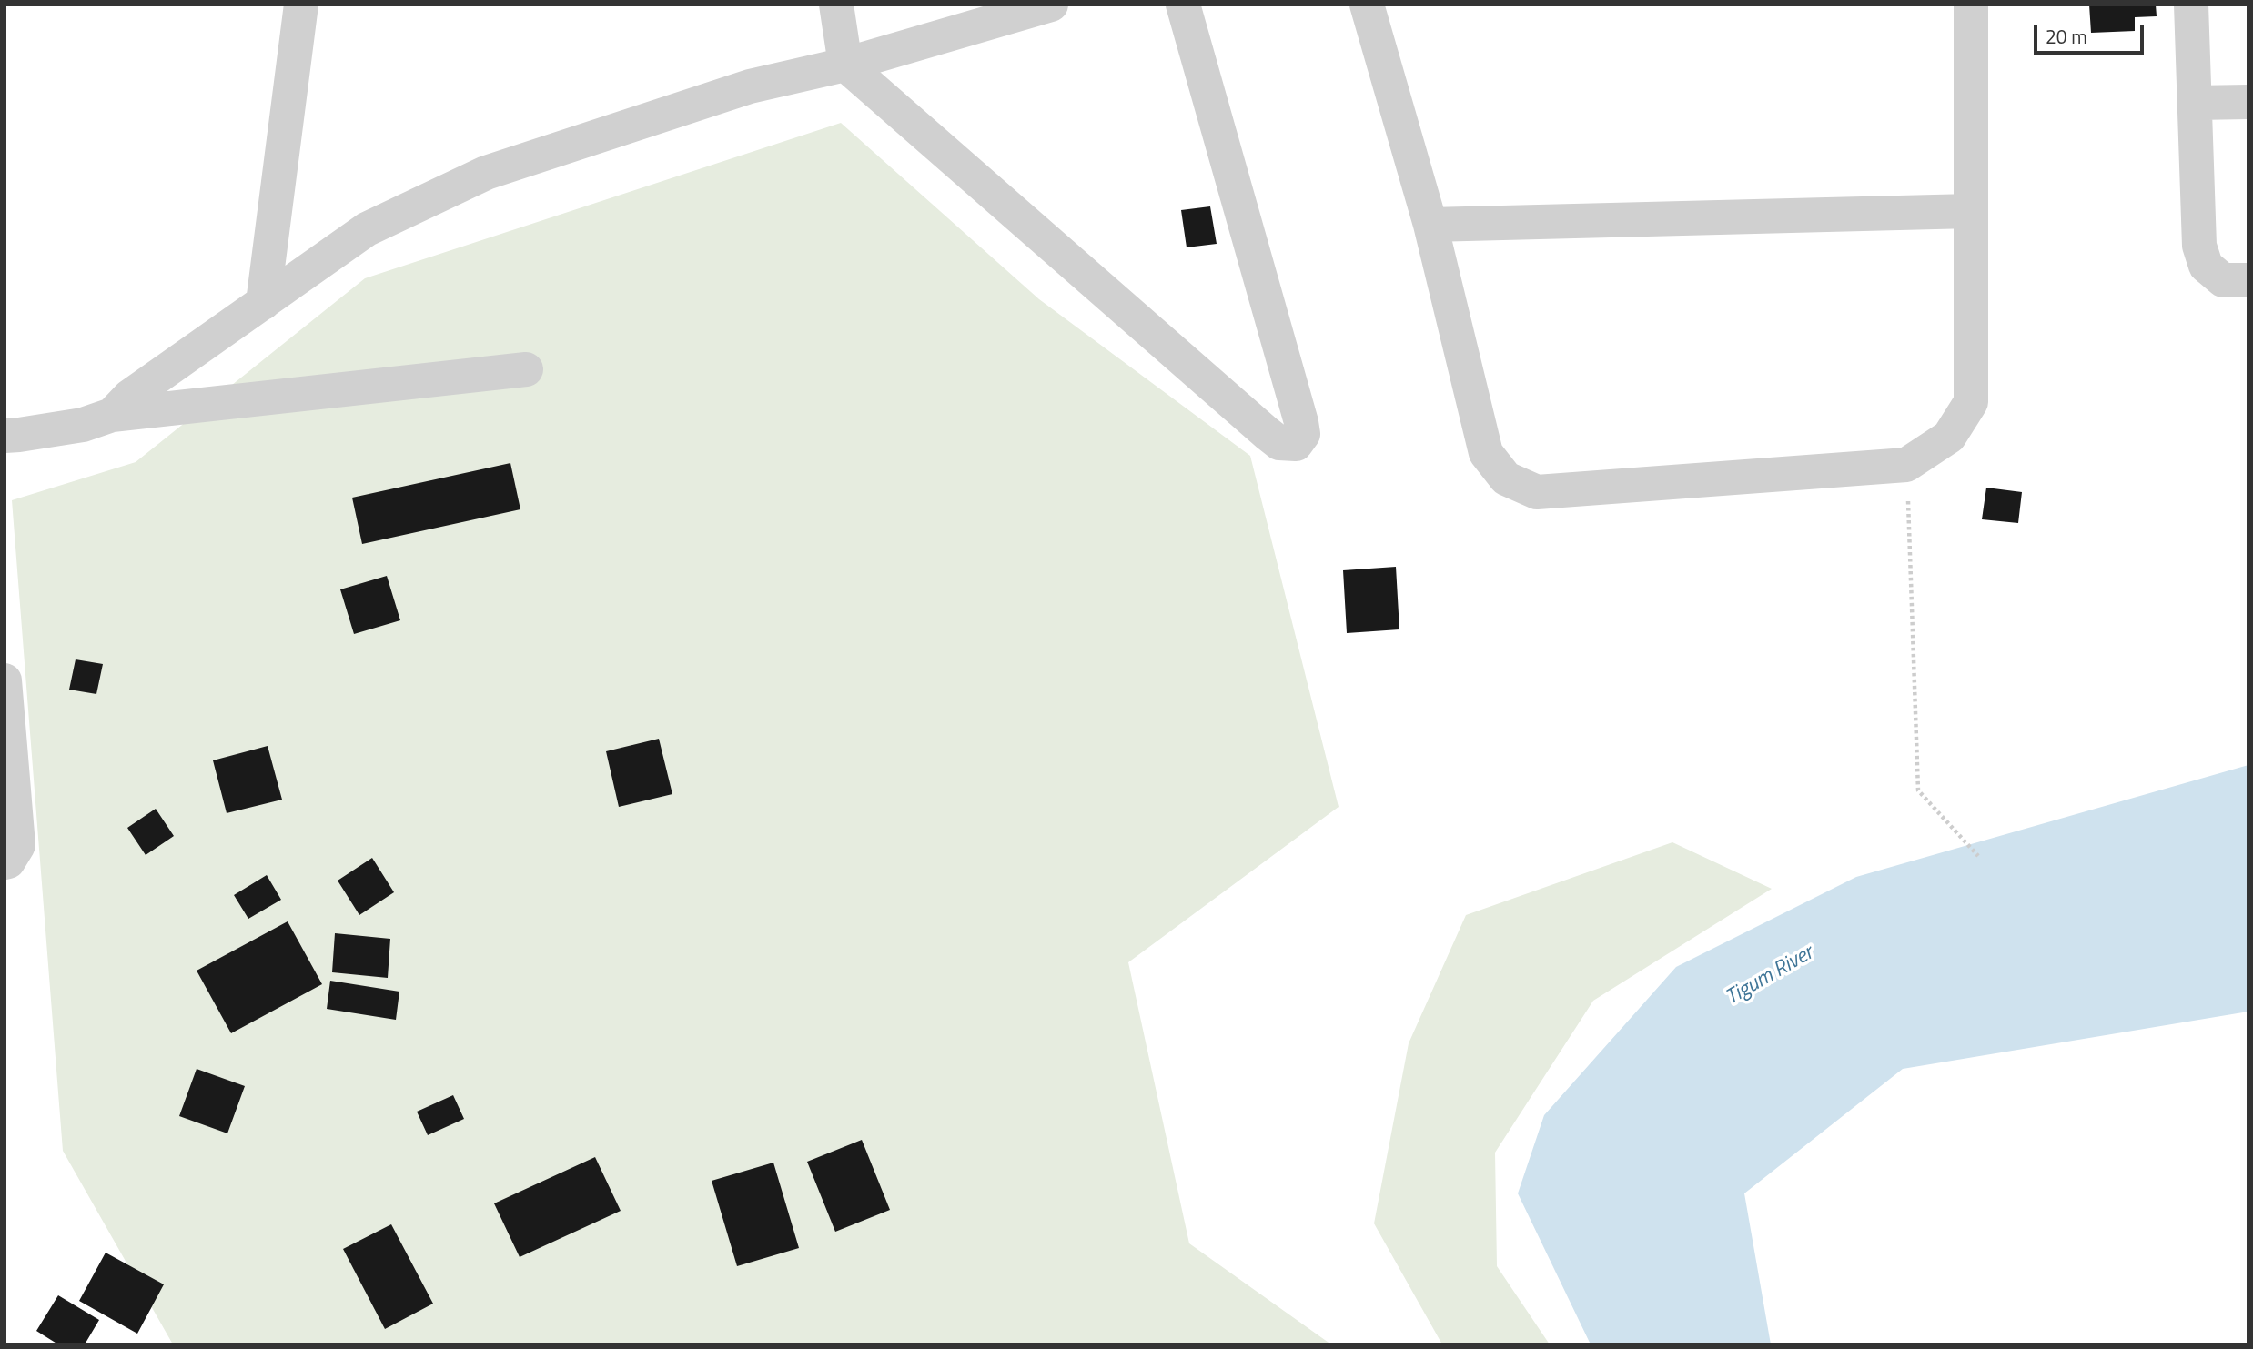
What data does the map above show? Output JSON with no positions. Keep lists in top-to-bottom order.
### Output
{
  "water": ["Tigum River"],
  "scale_bar": "20 m"
}
